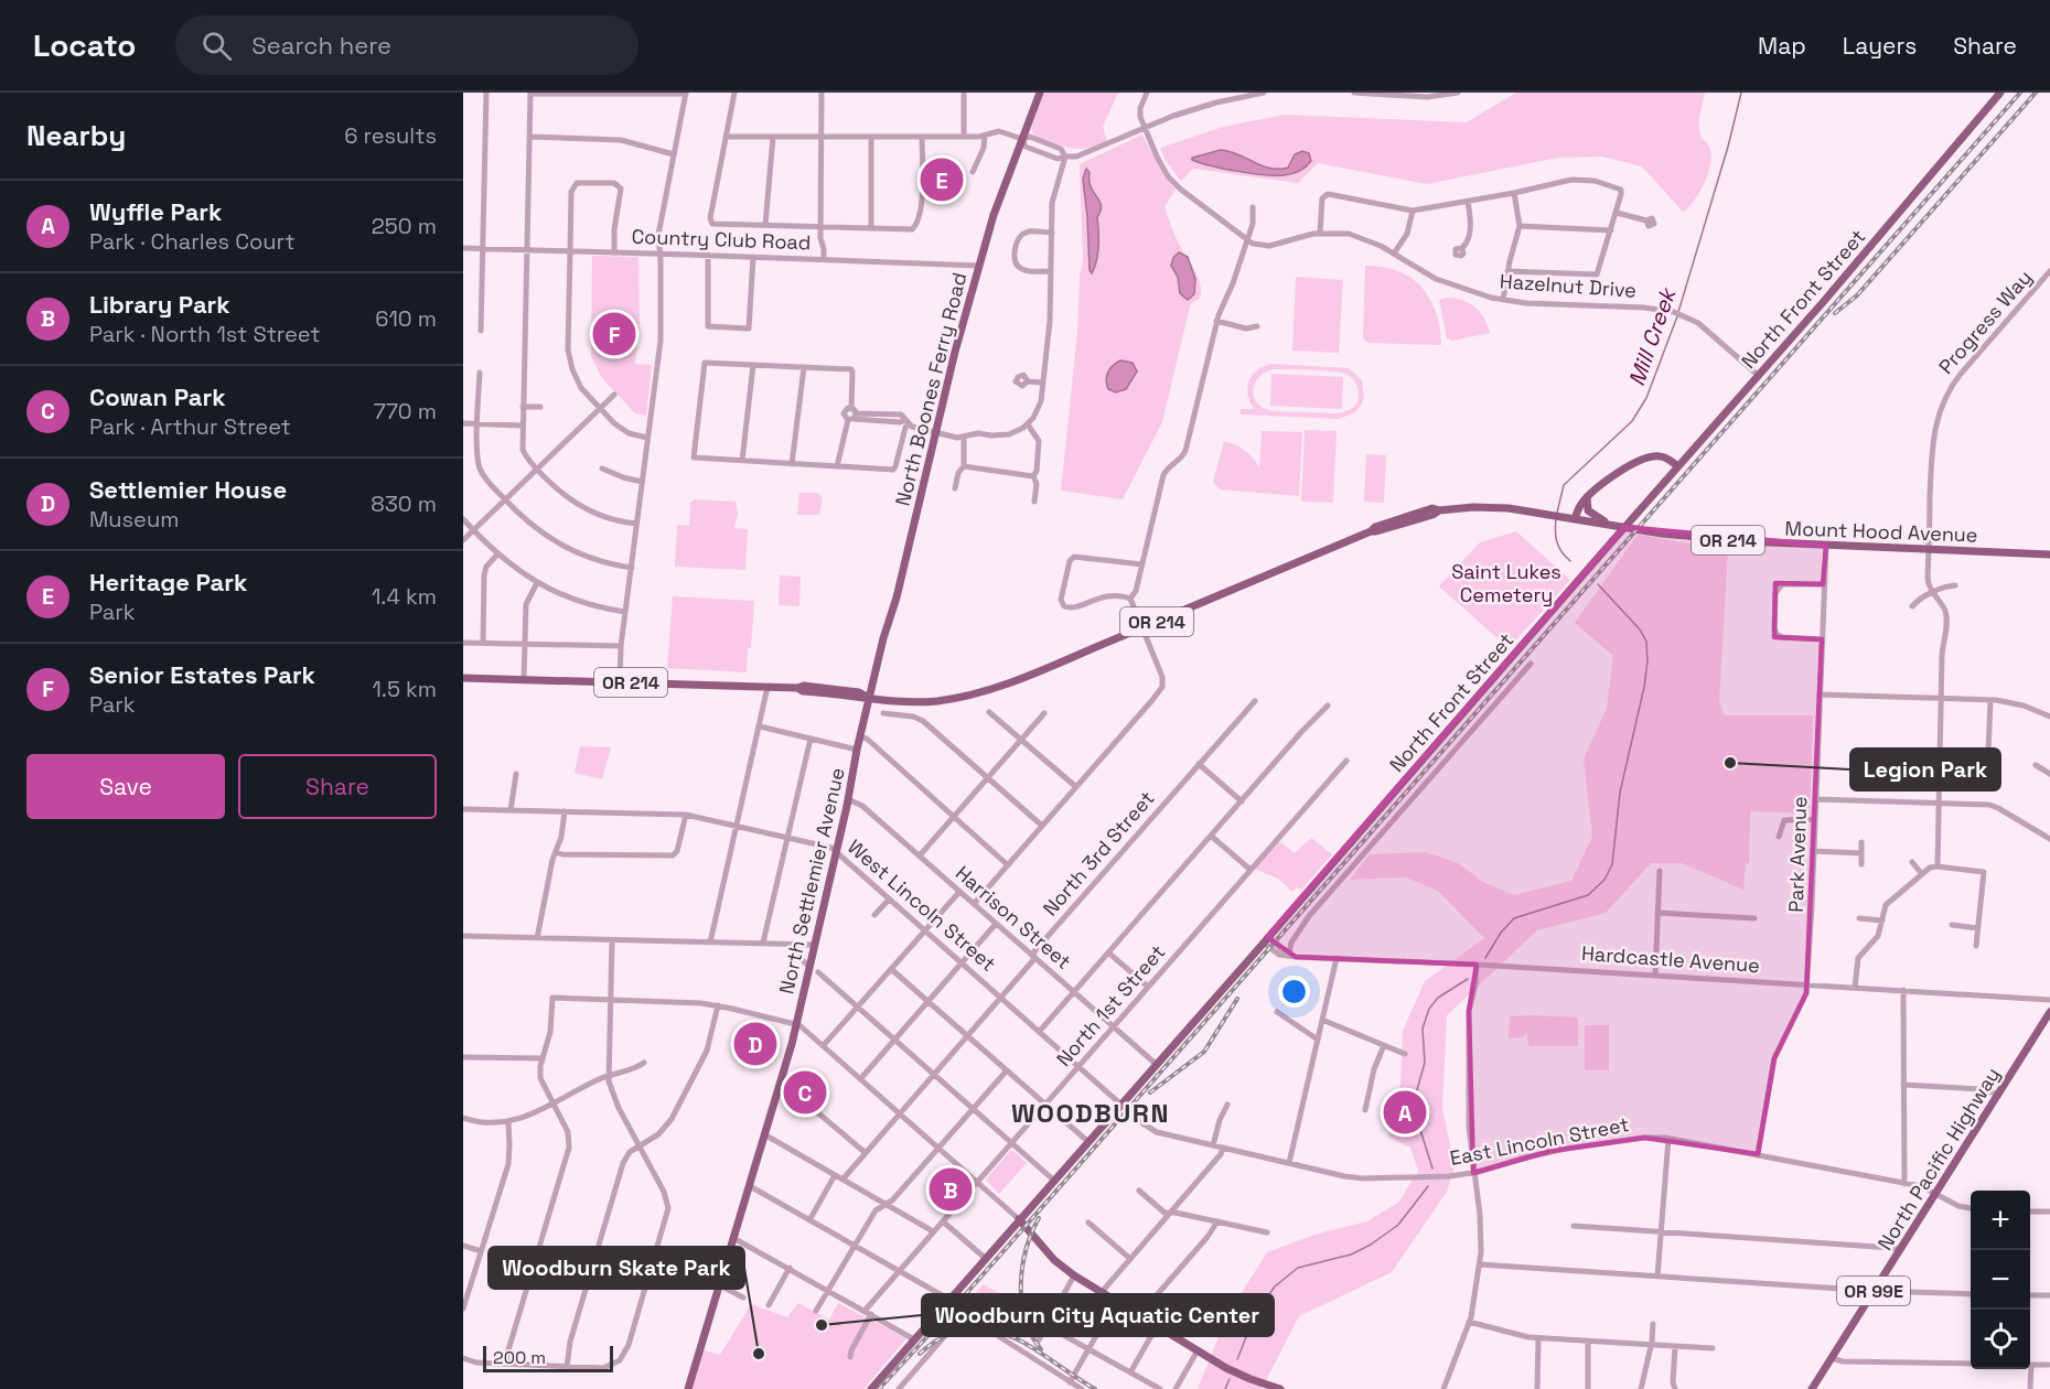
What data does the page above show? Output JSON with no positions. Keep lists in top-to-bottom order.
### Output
{
  "streets": {
    "main road": [
      "North Front Street",
      "North Boones Ferry Road",
      "Mount Hood Avenue",
      "OR 214",
      "North Settlemier Avenue",
      "North Pacific Highway",
      "OR 99E"
    ],
    "street": [
      "Country Club Road",
      "Hazelnut Drive",
      "Progress Way",
      "North 3rd Street",
      "Park Avenue",
      "West Lincoln Street",
      "Harrison Street",
      "Hardcastle Avenue",
      "North 1st Street",
      "East Lincoln Street"
    ]
  },
  "crossings": [
    ["Country Club Road", "North Boones Ferry Road"],
    ["Hazelnut Drive", "North Front Street"],
    ["North Front Street", "West Lincoln Street"],
    ["North Front Street", "Harrison Street"],
    ["North Front Street", "East Lincoln Street"],
    ["Progress Way", "Mount Hood Avenue"],
    ["North Boones Ferry Road", "OR 214"],
    ["North Boones Ferry Road", "North Settlemier Avenue"],
    ["Mount Hood Avenue", "OR 214"],
    ["Mount Hood Avenue", "Park Avenue"],
    ["OR 214", "North Settlemier Avenue"],
    ["North 3rd Street", "West Lincoln Street"],
    ["North 3rd Street", "Harrison Street"],
    ["Park Avenue", "Hardcastle Avenue"],
    ["Park Avenue", "East Lincoln Street"],
    ["North Settlemier Avenue", "West Lincoln Street"],
    ["North Settlemier Avenue", "Harrison Street"],
    ["West Lincoln Street", "North 1st Street"],
    ["West Lincoln Street", "East Lincoln Street"],
    ["Harrison Street", "North 1st Street"],
    ["East Lincoln Street", "North Pacific Highway"]
  ],
  "districts": ["WOODBURN"],
  "water": ["Mill Creek"],
  "parks": ["Saint Lukes Cemetery"],
  "places": ["Legion Park", "Woodburn City Aquatic Center", "Woodburn Skate Park"],
  "scale_bar": "200 m",
  "page": {
    "header": "Locato",
    "search": "Search here",
    "nav": ["Map", "Layers", "Share"],
    "heading": ["Nearby", "6 results"],
    "pins": [
      "E",
      "F",
      "D",
      "C",
      "A",
      "B"
    ],
    "list": [
      {
        "mark": "A",
        "name": "Wyffle Park",
        "note": "Park · Charles Court",
        "value": "250 m"
      },
      {
        "mark": "B",
        "name": "Library Park",
        "note": "Park · North 1st Street",
        "value": "610 m"
      },
      {
        "mark": "C",
        "name": "Cowan Park",
        "note": "Park · Arthur Street",
        "value": "770 m"
      },
      {
        "mark": "D",
        "name": "Settlemier House",
        "note": "Museum",
        "value": "830 m"
      },
      {
        "mark": "E",
        "name": "Heritage Park",
        "note": "Park",
        "value": "1.4 km"
      },
      {
        "mark": "F",
        "name": "Senior Estates Park",
        "note": "Park",
        "value": "1.5 km"
      }
    ],
    "buttons": ["Save", "Share"],
    "map_buttons": ["+", "−"],
    "scale": "200 m"
  }
}
